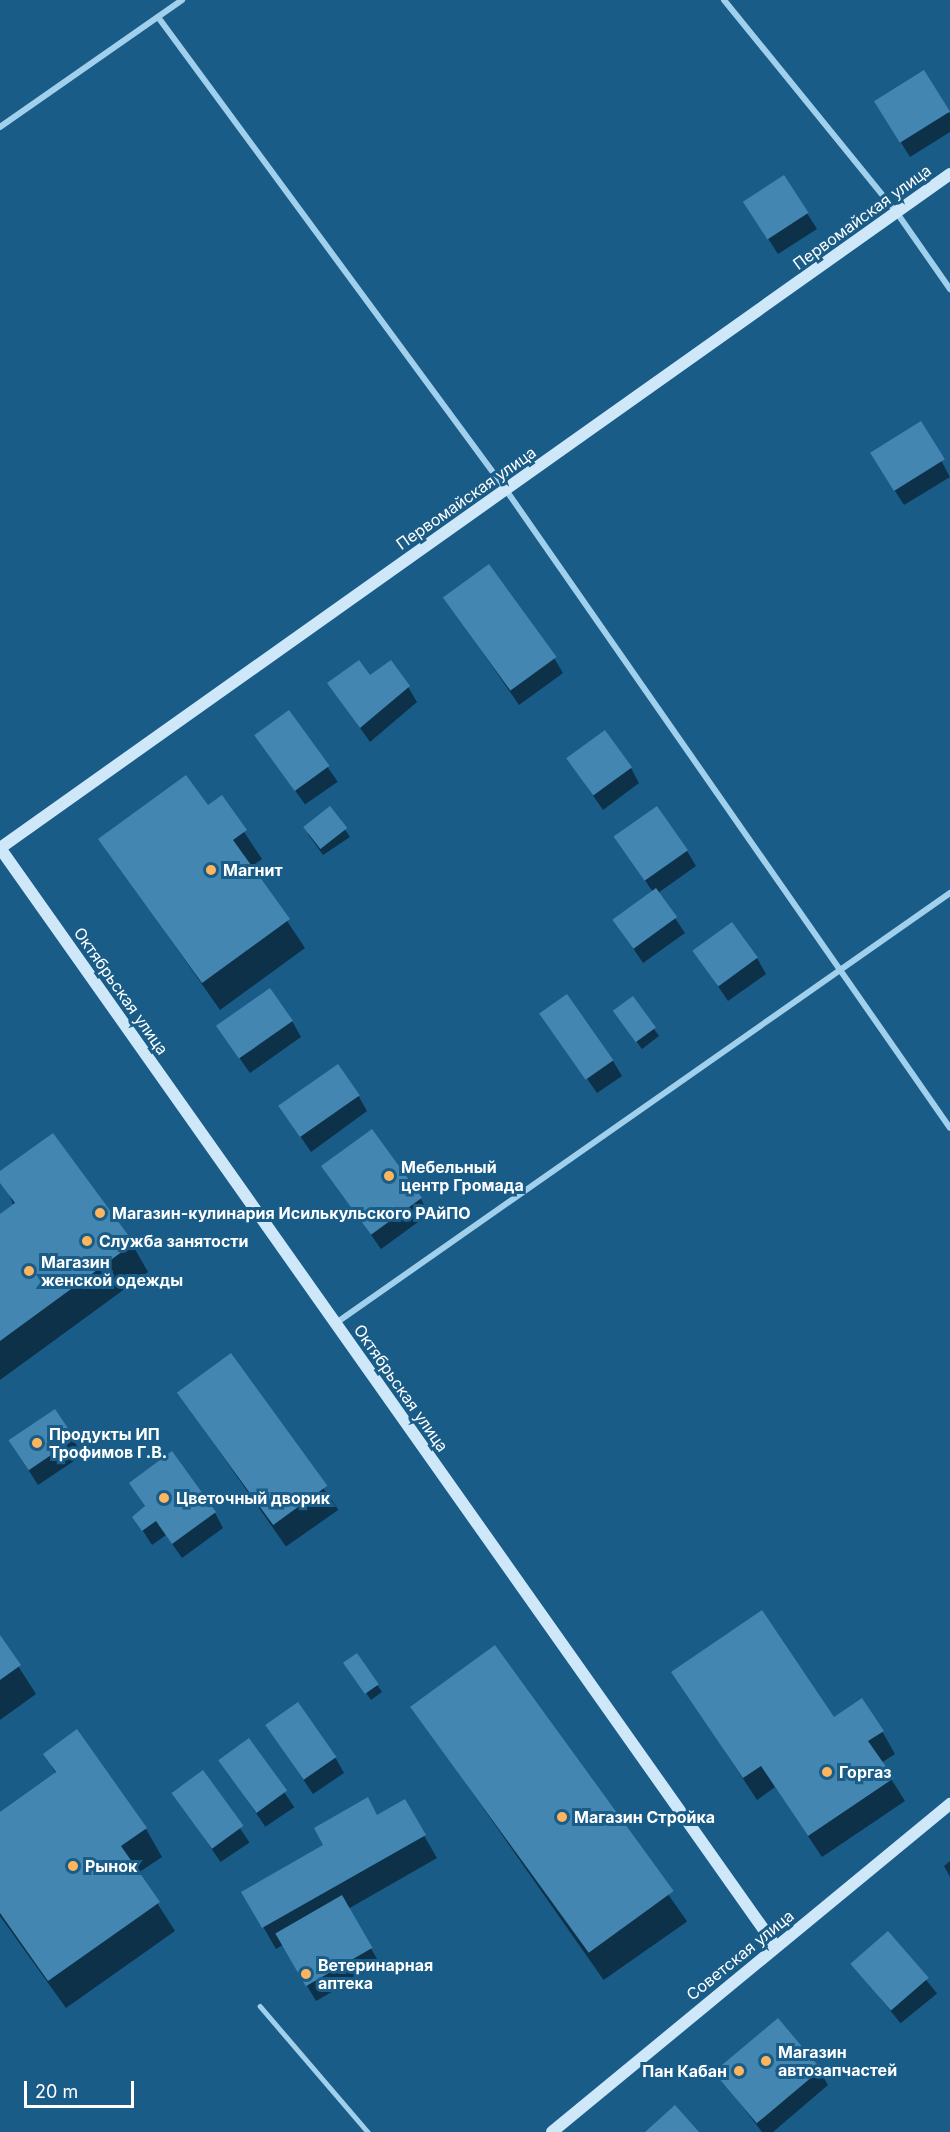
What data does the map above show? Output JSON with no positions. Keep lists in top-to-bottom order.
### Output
{
  "streets": {
    "street": ["Первомайская улица", "Октябрьская улица", "Советская улица"]
  },
  "crossings": [
    ["Первомайская улица", "Октябрьская улица"],
    ["Октябрьская улица", "Советская улица"]
  ],
  "places": [
    "Магнит",
    "Мебельный центр Громада",
    "Магазин-кулинария Исилькульского РАйПО",
    "Служба занятости",
    "Магазин женской одежды",
    "Продукты ИП Трофимов Г.В.",
    "Цветочный дворик",
    "Горгаз",
    "Магазин Стройка",
    "Рынок",
    "Ветеринарная аптека",
    "Магазин автозапчастей",
    "Пан Кабан"
  ],
  "scale_bar": "20 m"
}
